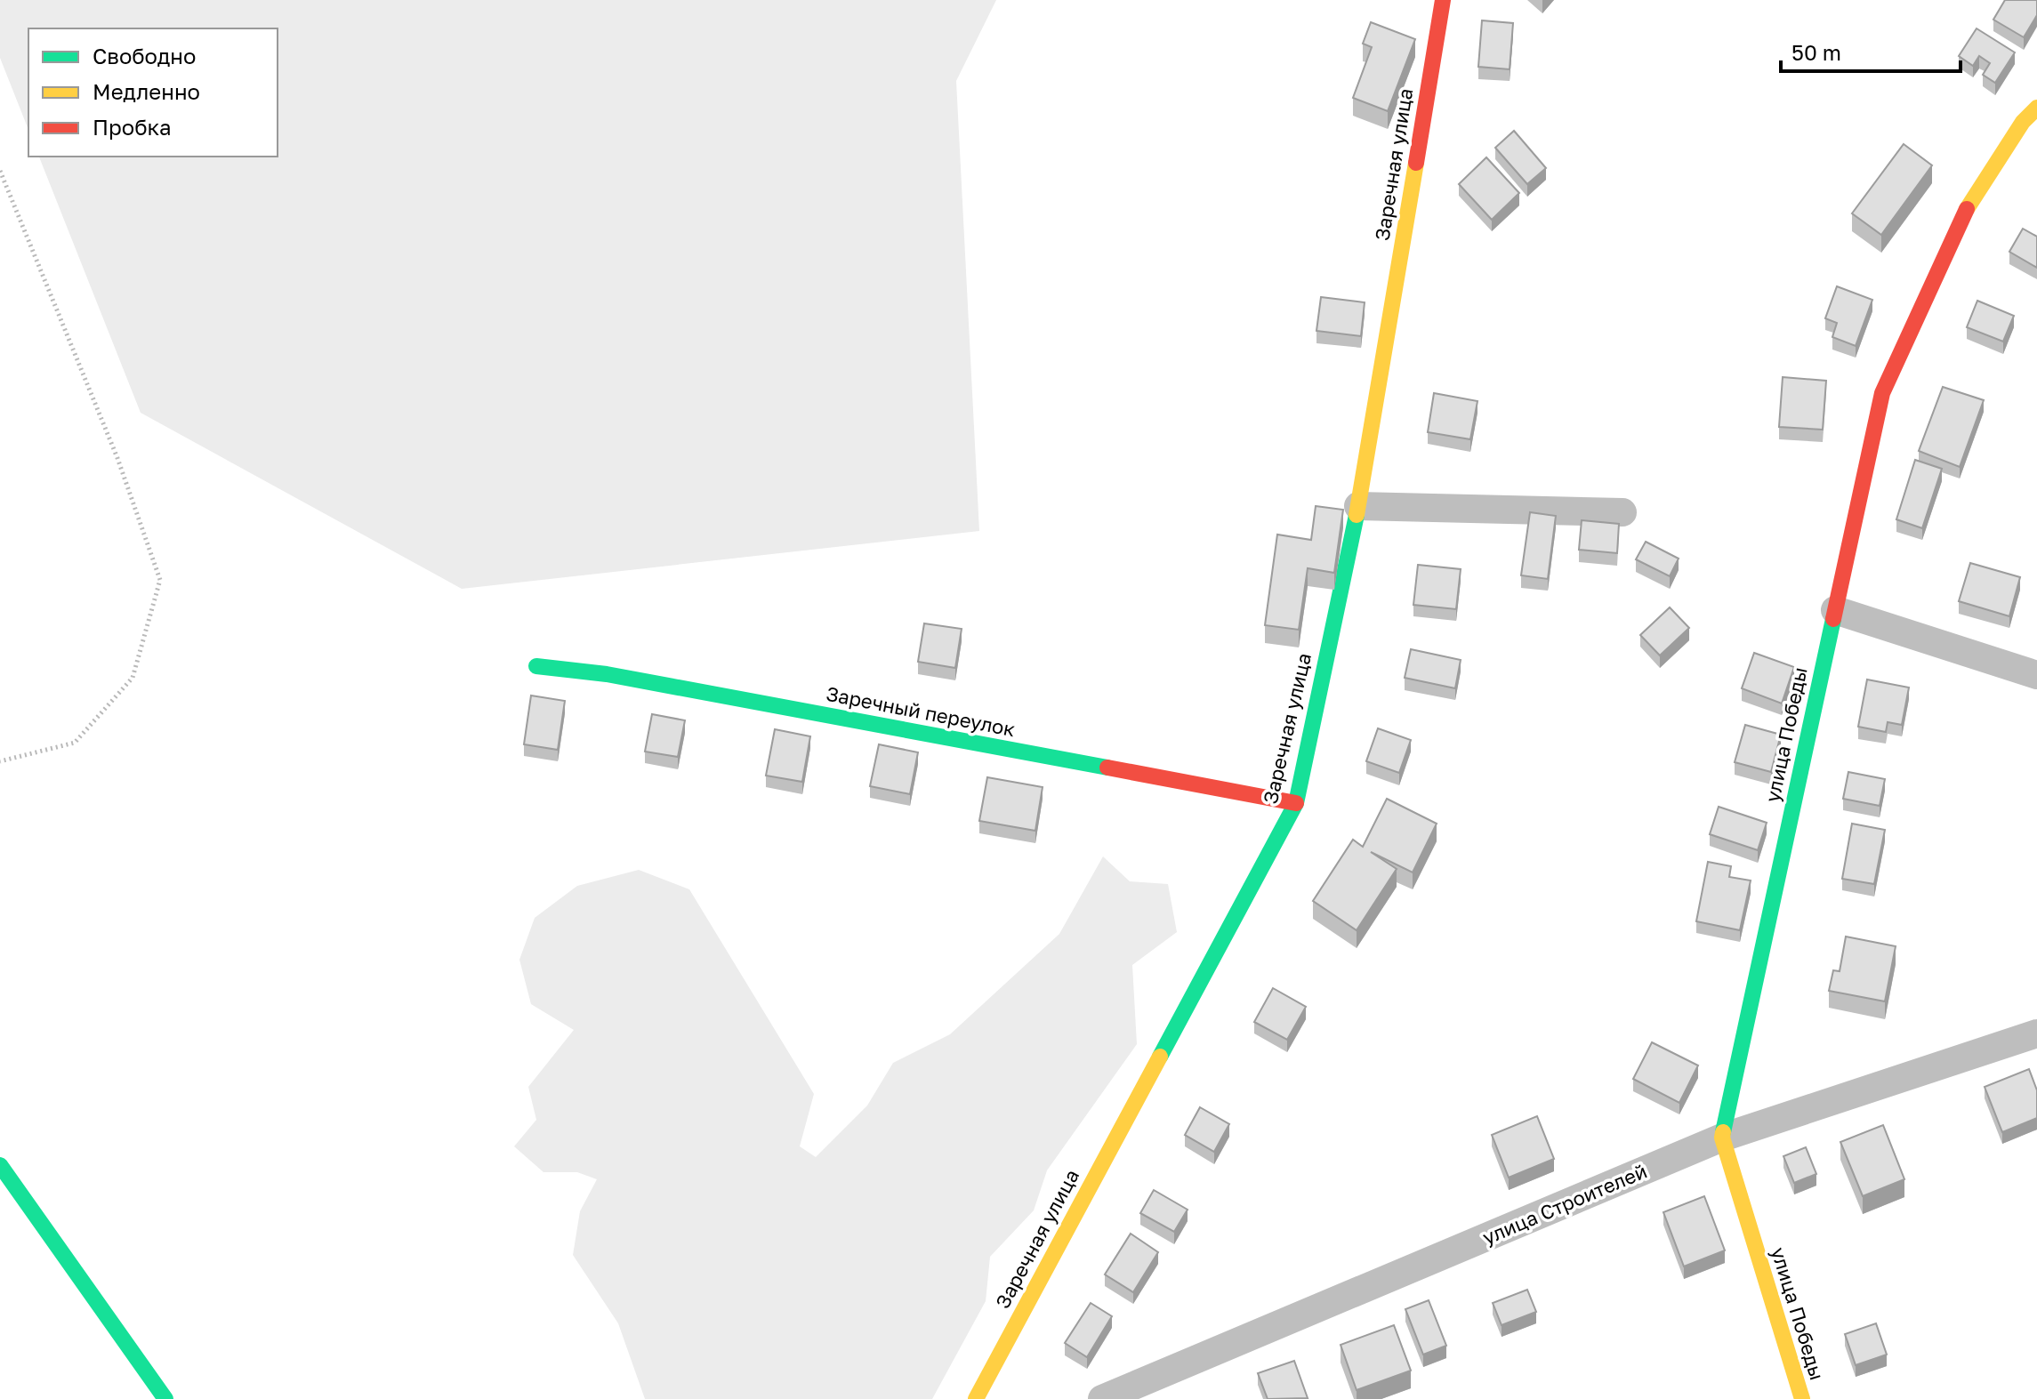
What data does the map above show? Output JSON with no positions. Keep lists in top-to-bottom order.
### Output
{
  "streets": {
    "street": [
      "Заречная улица",
      "Заречный переулок",
      "улица Победы",
      "улица Строителей"
    ]
  },
  "crossings": [
    ["Заречная улица", "Заречный переулок"],
    ["улица Победы", "улица Строителей"]
  ],
  "legend": ["Свободно", "Медленно", "Пробка"],
  "scale_bar": "50 m"
}
